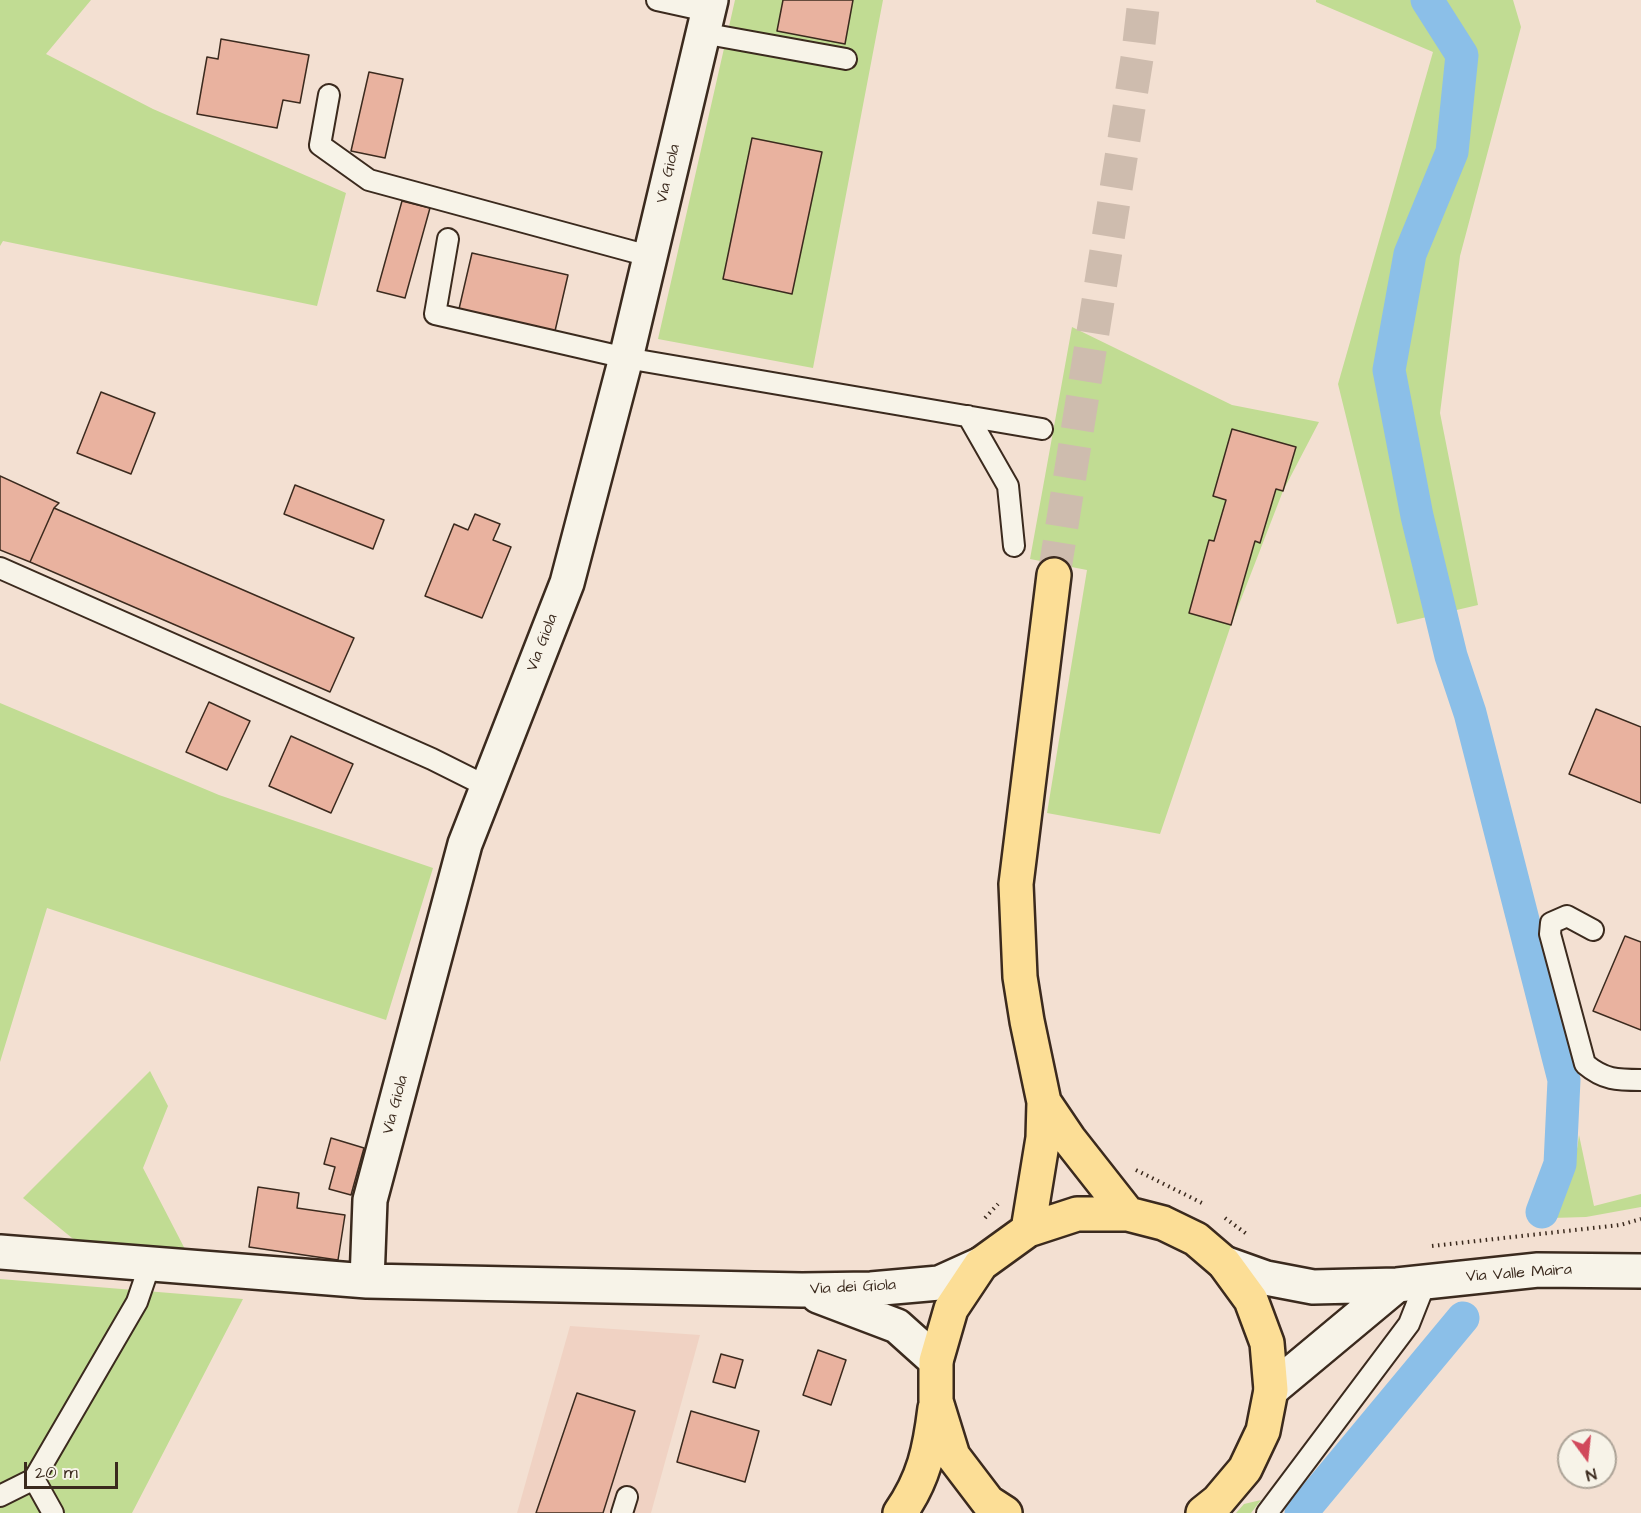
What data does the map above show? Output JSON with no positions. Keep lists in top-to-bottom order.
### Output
{
  "streets": {
    "street": ["Via Giola", "Via Valle Maira", "Via dei Giola"]
  },
  "scale_bar": "20 m",
  "north": "bottom"
}
